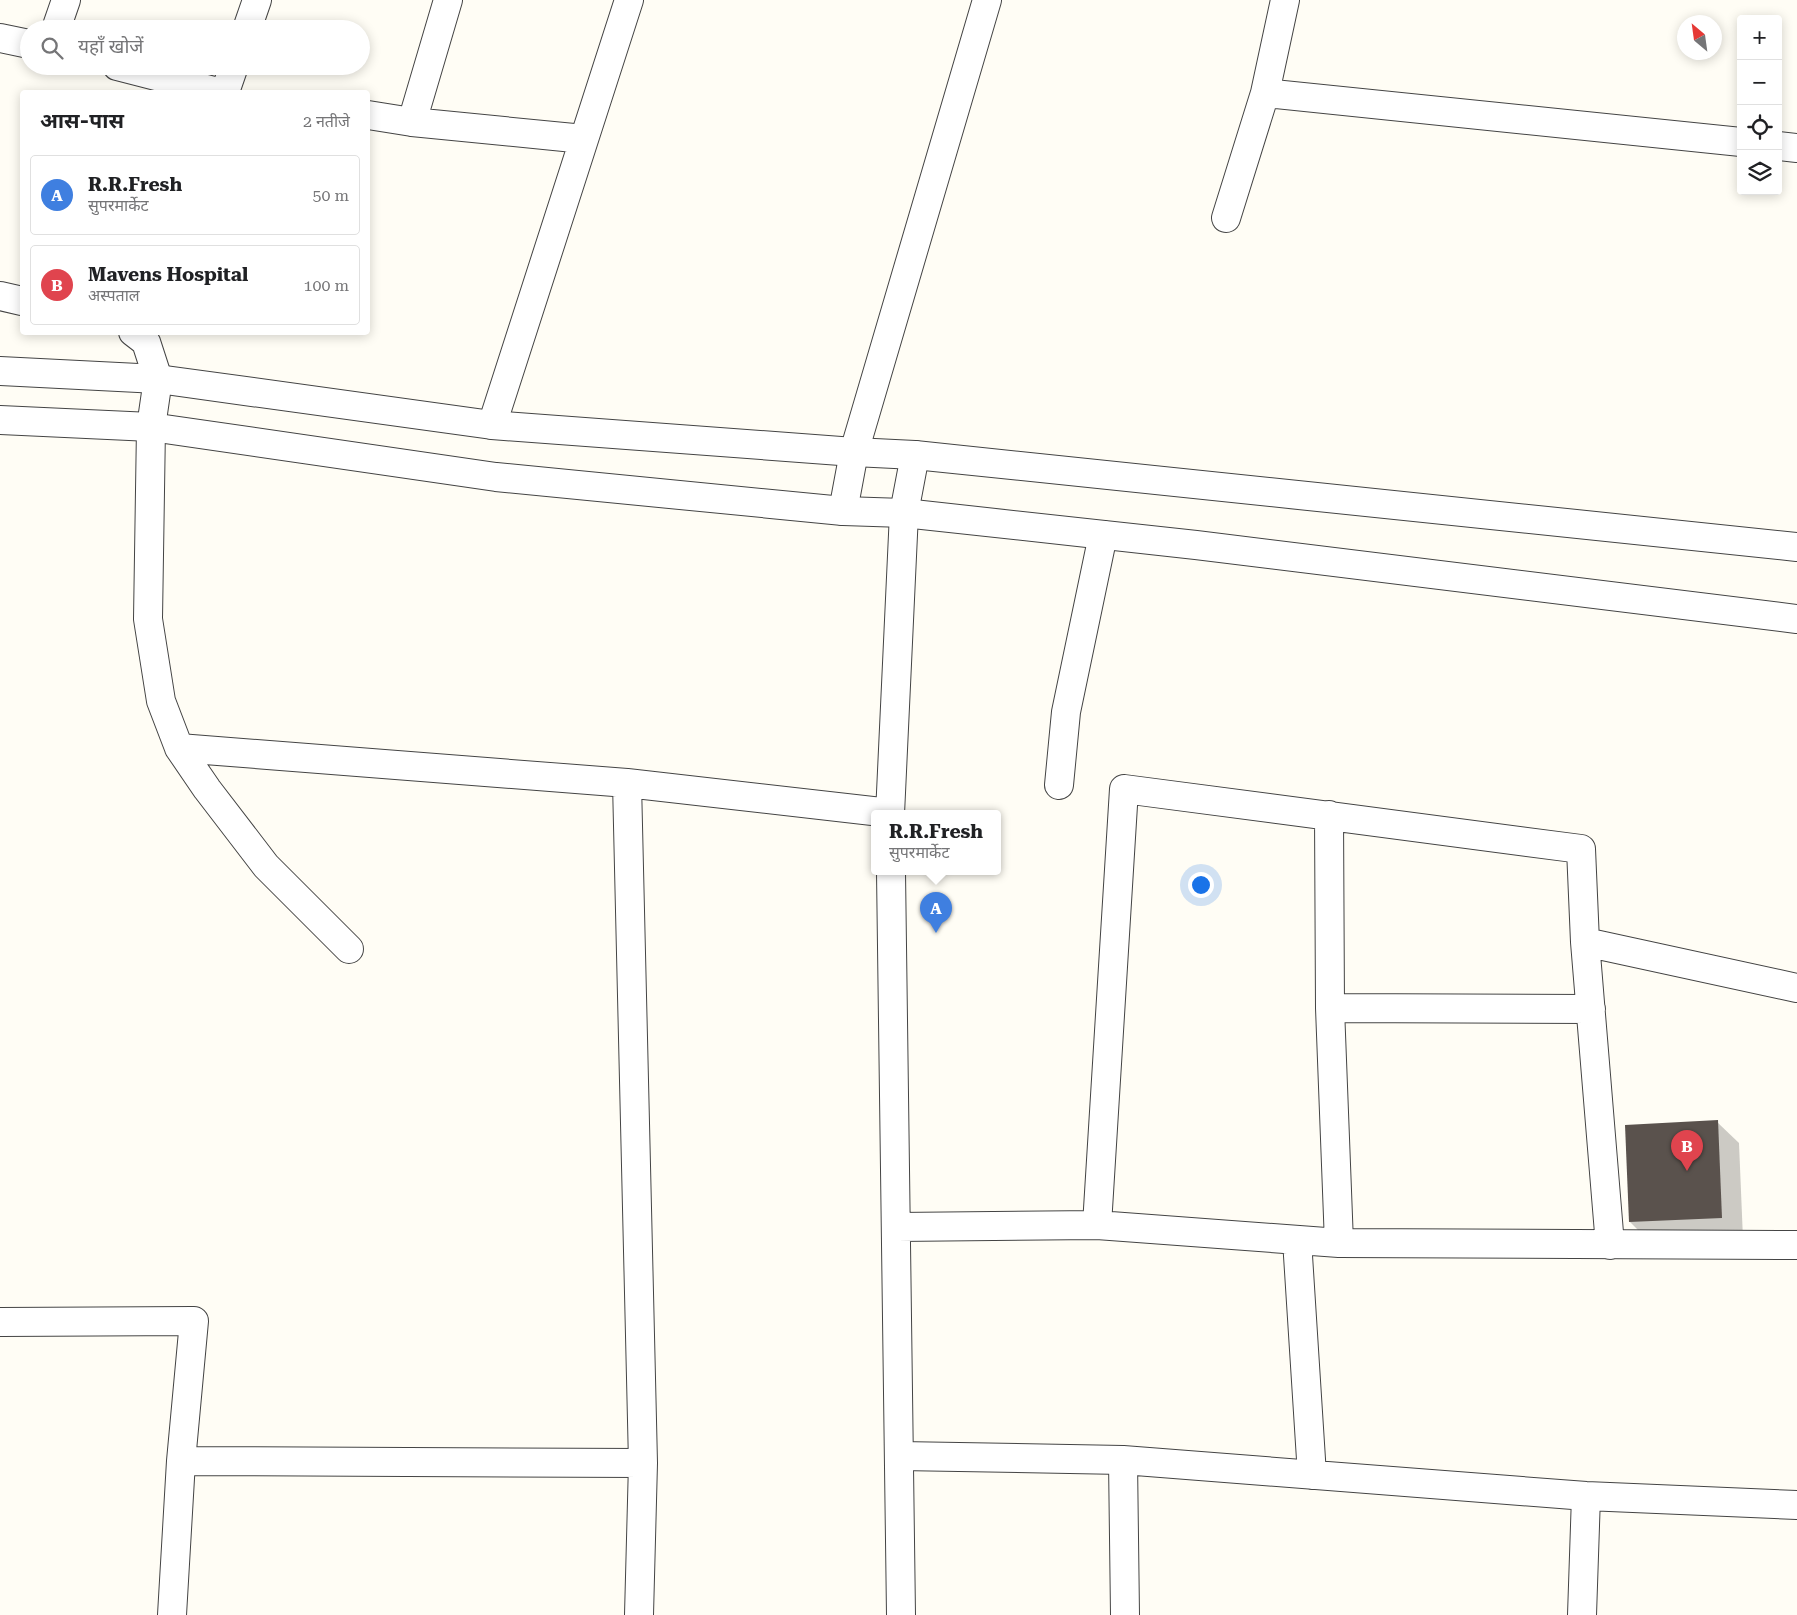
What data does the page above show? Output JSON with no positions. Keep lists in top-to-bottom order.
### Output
{
  "north": "top left",
  "page": {
    "map_buttons": ["+", "−"],
    "search": "यहाँ खोजें",
    "heading": ["आस-पास", "2 नतीजे"],
    "list": [
      {
        "mark": "A",
        "name": "R.R.Fresh",
        "note": "सुपरमार्केट",
        "value": "50 m"
      },
      {
        "mark": "B",
        "name": "Mavens Hospital",
        "note": "अस्पताल",
        "value": "100 m"
      }
    ],
    "popup": ["R.R.Fresh", "सुपरमार्केट"],
    "pins": ["A", "B"]
  }
}
